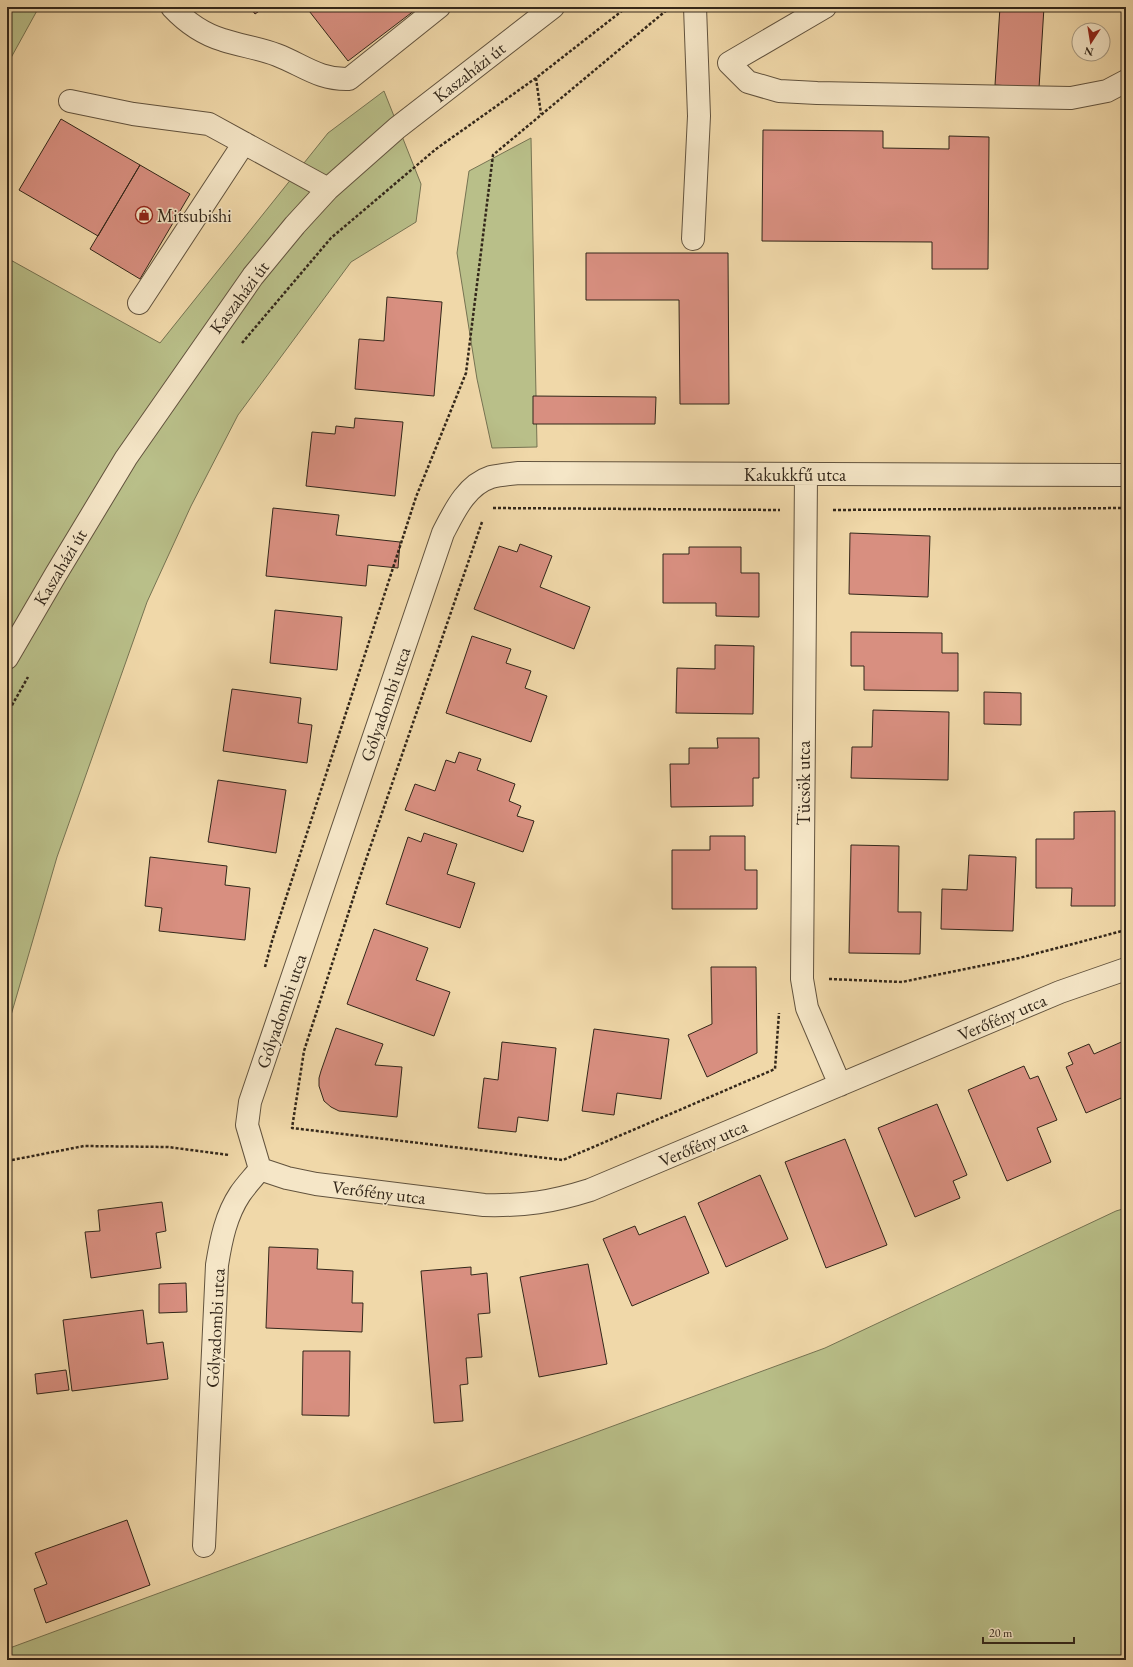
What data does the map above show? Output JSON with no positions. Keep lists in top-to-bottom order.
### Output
{
  "streets": {
    "street": [
      "Kaszaházi út",
      "Kakukkfű utca",
      "Gólyadombi utca",
      "Tücsök utca",
      "Verőfény utca"
    ]
  },
  "crossings": [
    ["Kakukkfű utca", "Gólyadombi utca"],
    ["Kakukkfű utca", "Tücsök utca"],
    ["Gólyadombi utca", "Verőfény utca"],
    ["Tücsök utca", "Verőfény utca"]
  ],
  "places": {
    "shop": ["Mitsubishi"]
  },
  "scale_bar": "20 m",
  "north": "bottom"
}
